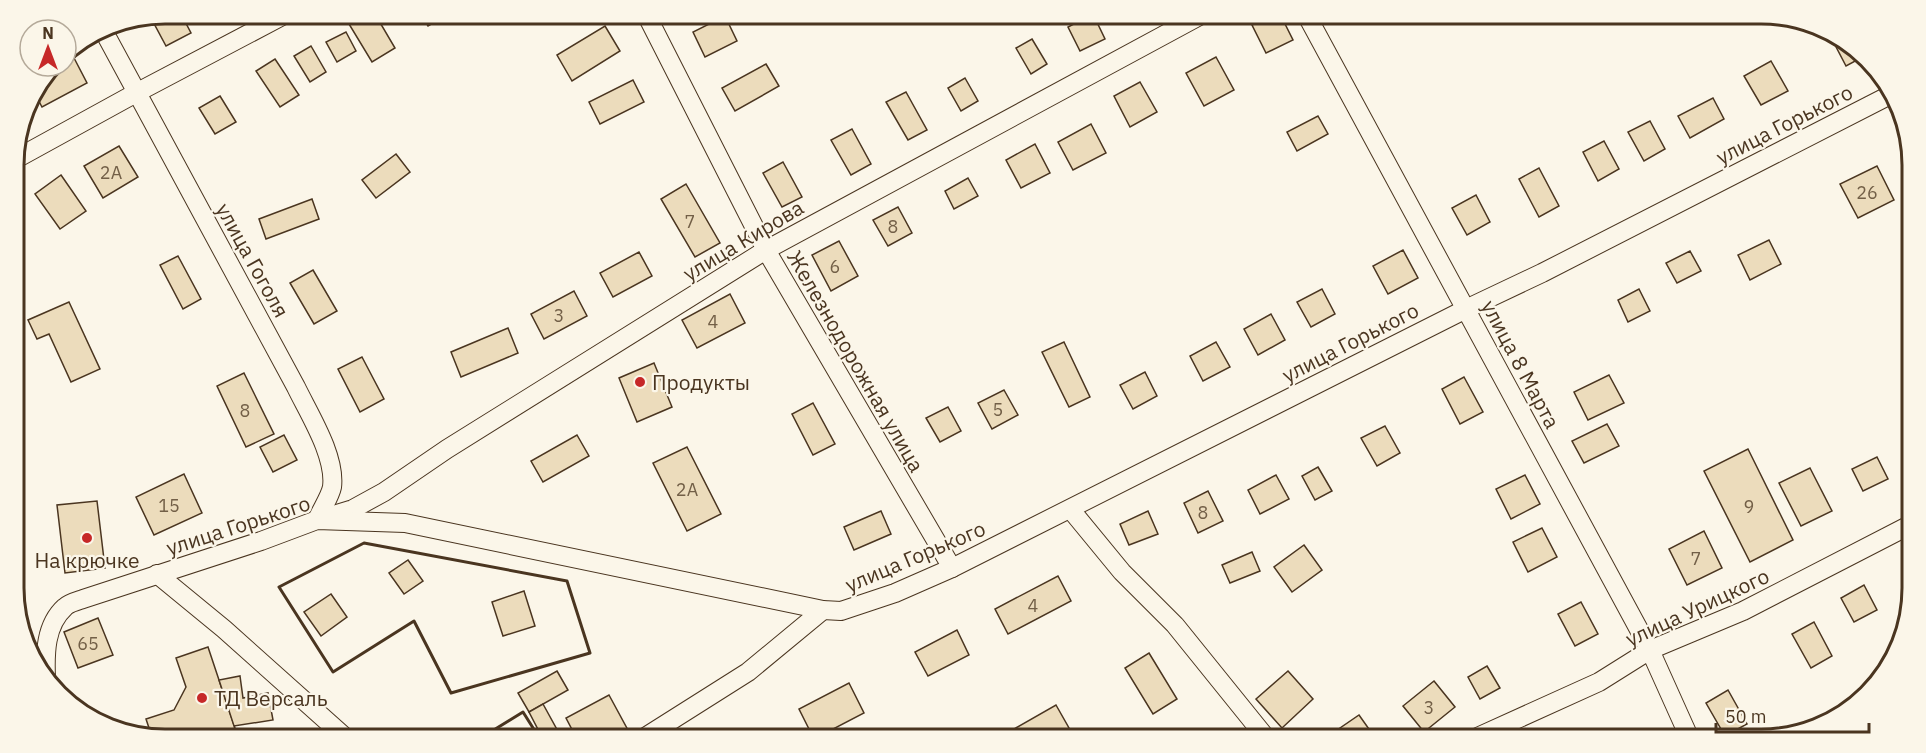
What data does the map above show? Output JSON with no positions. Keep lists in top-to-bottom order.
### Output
{
  "streets": {
    "street": [
      "улица Горького",
      "улица Кирова",
      "улица Гоголя",
      "Железнодорожная улица",
      "улица 8 Марта",
      "улица Урицкого"
    ]
  },
  "crossings": [
    ["улица Горького", "улица Кирова"],
    ["улица Горького", "улица Гоголя"],
    ["улица Горького", "Железнодорожная улица"],
    ["улица Горького", "улица 8 Марта"],
    ["улица Кирова", "улица Гоголя"],
    ["улица Кирова", "Железнодорожная улица"],
    ["улица 8 Марта", "улица Урицкого"]
  ],
  "places": ["Продукты", "На крючке", "ТД Версаль"],
  "house_numbers": [
    "2А",
    "26",
    "7",
    "8",
    "6",
    "3",
    "4",
    "5",
    "8",
    "2А",
    "15",
    "9",
    "8",
    "7",
    "4",
    "65",
    "3"
  ],
  "scale_bar": "50 m",
  "north": "top"
}
